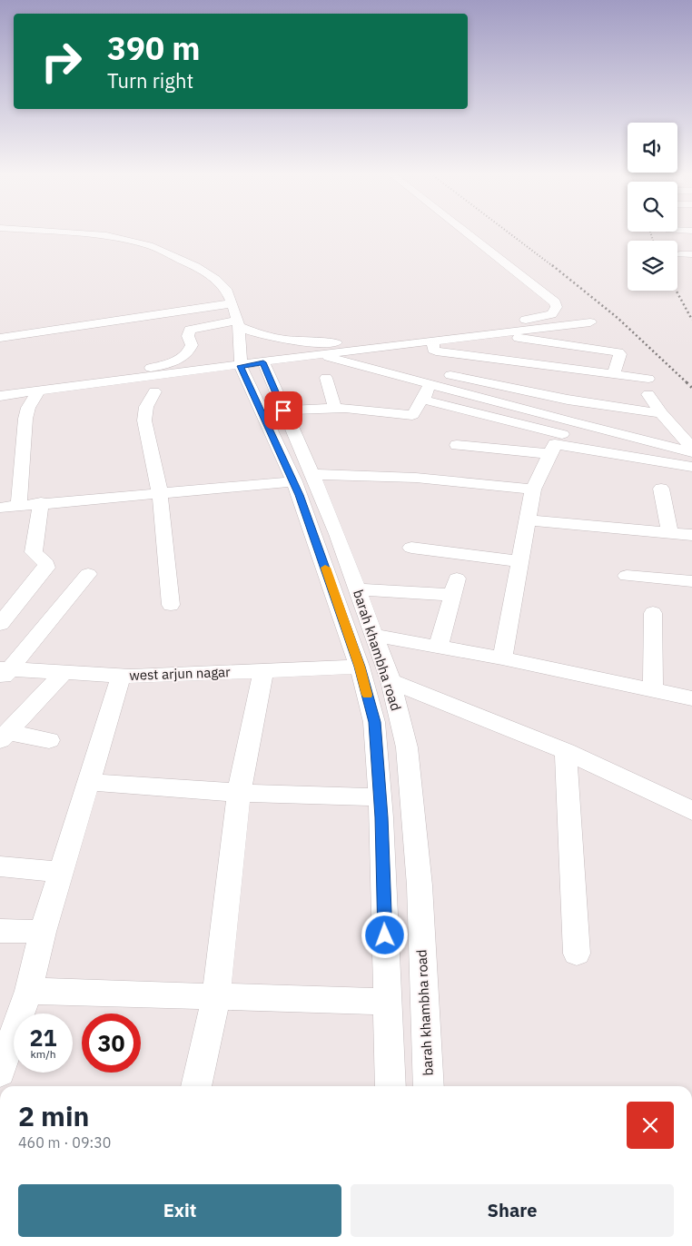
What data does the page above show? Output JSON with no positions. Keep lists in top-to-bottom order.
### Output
{
  "streets": {
    "street": ["barah khambha road", "west arjun nagar"]
  },
  "crossings": [
    ["barah khambha road", "west arjun nagar"]
  ],
  "page": {
    "turn": ["390 m", "Turn right"],
    "speed": "21 km/h",
    "limit": "30",
    "heading": ["2 min", "460 m · 09:30"],
    "buttons": ["Exit", "Share"]
  }
}
